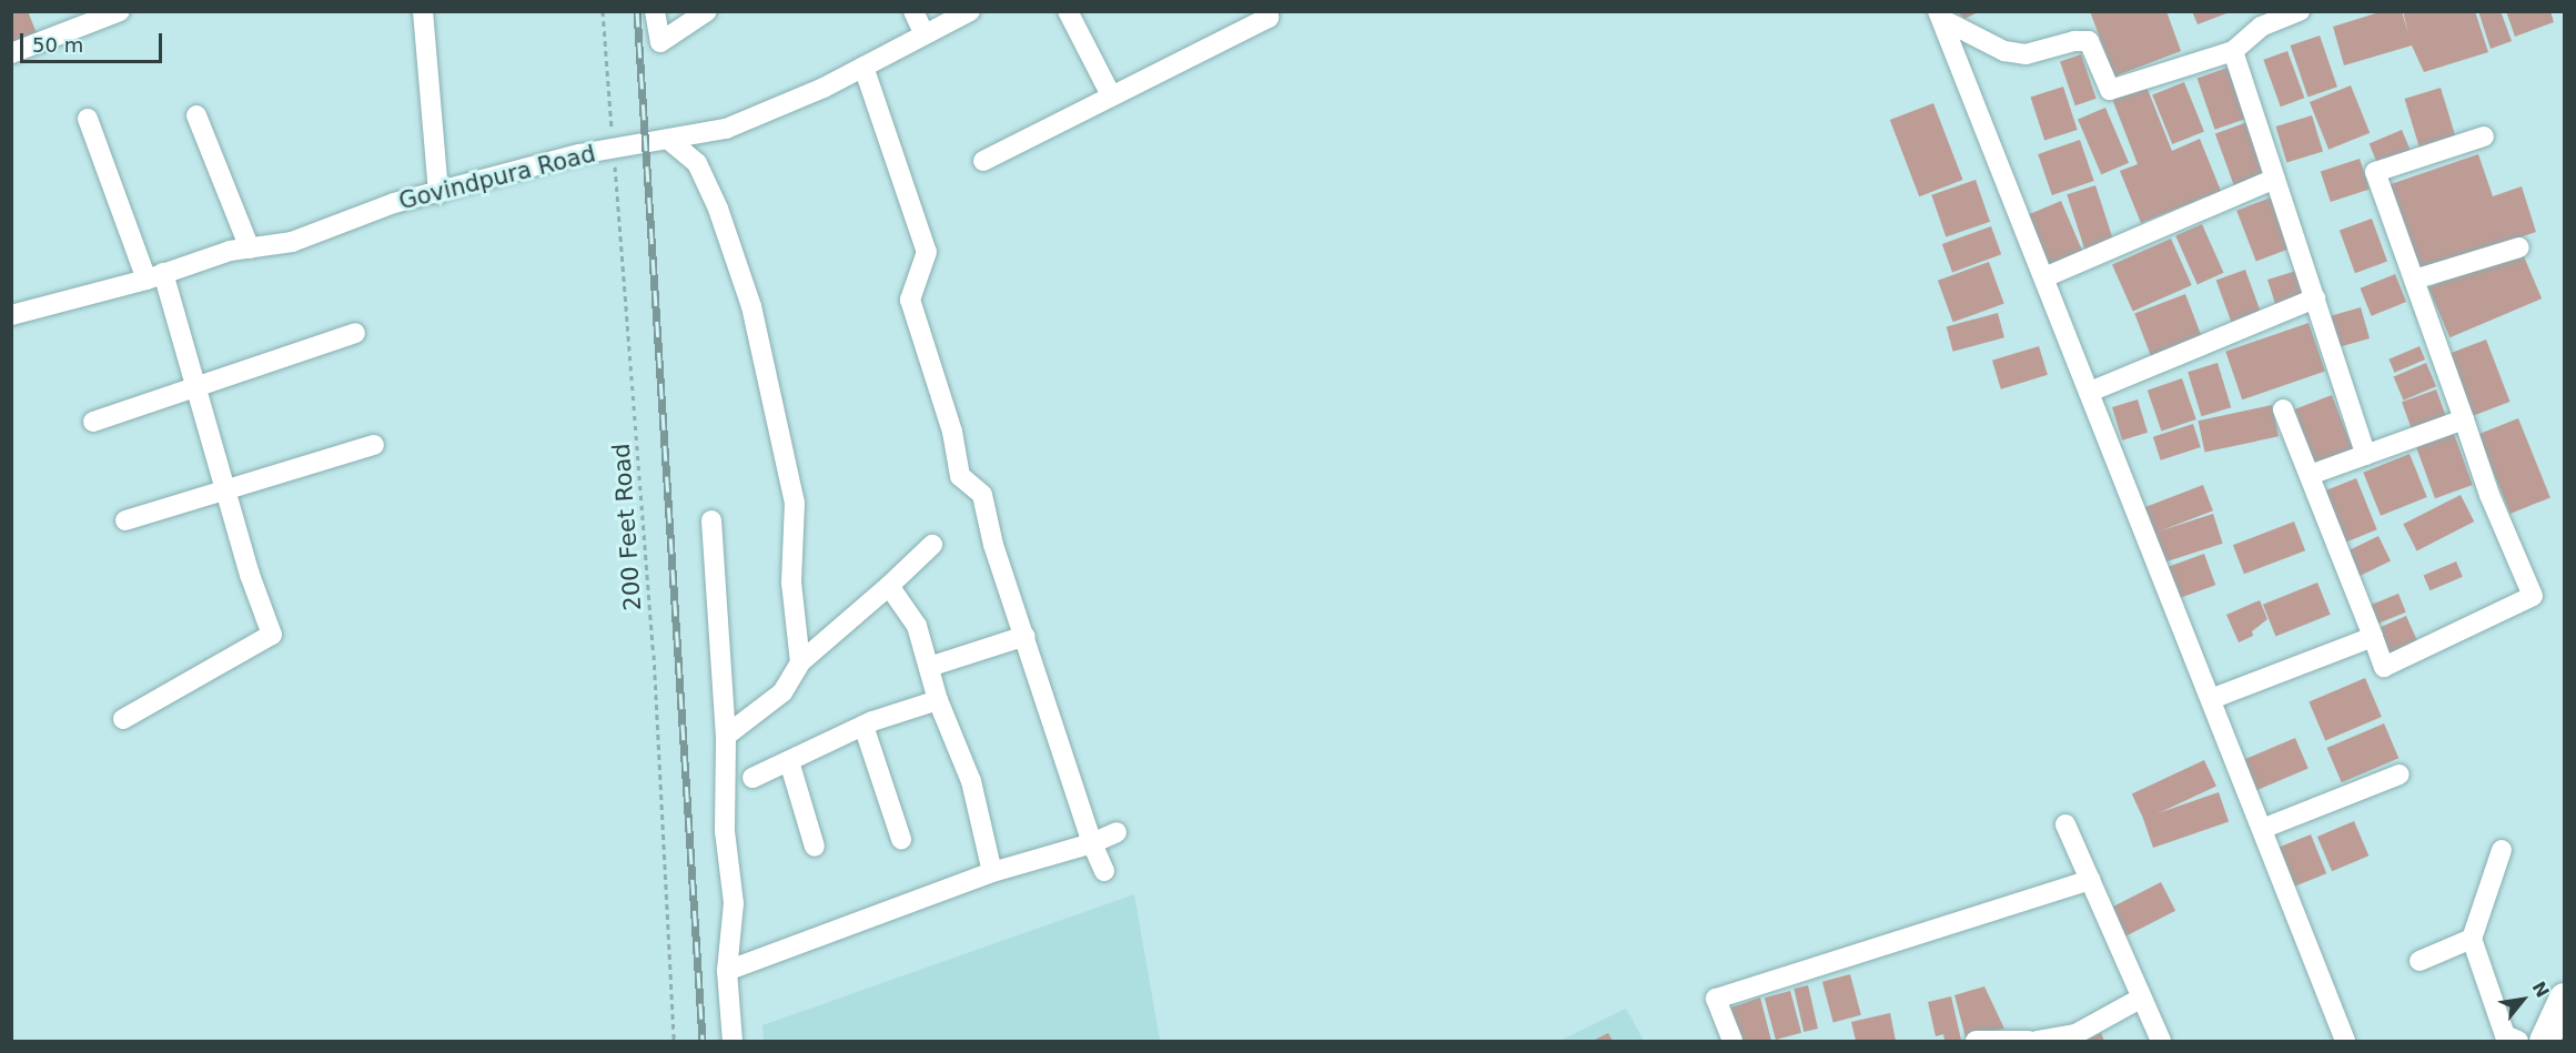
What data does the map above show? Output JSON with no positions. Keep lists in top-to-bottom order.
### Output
{
  "streets": {
    "street": ["Govindpura Road"],
    "path": ["200 Feet Road"]
  },
  "crossings": [
    ["Govindpura Road", "200 Feet Road"]
  ],
  "scale_bar": "50 m",
  "north": "top right"
}
